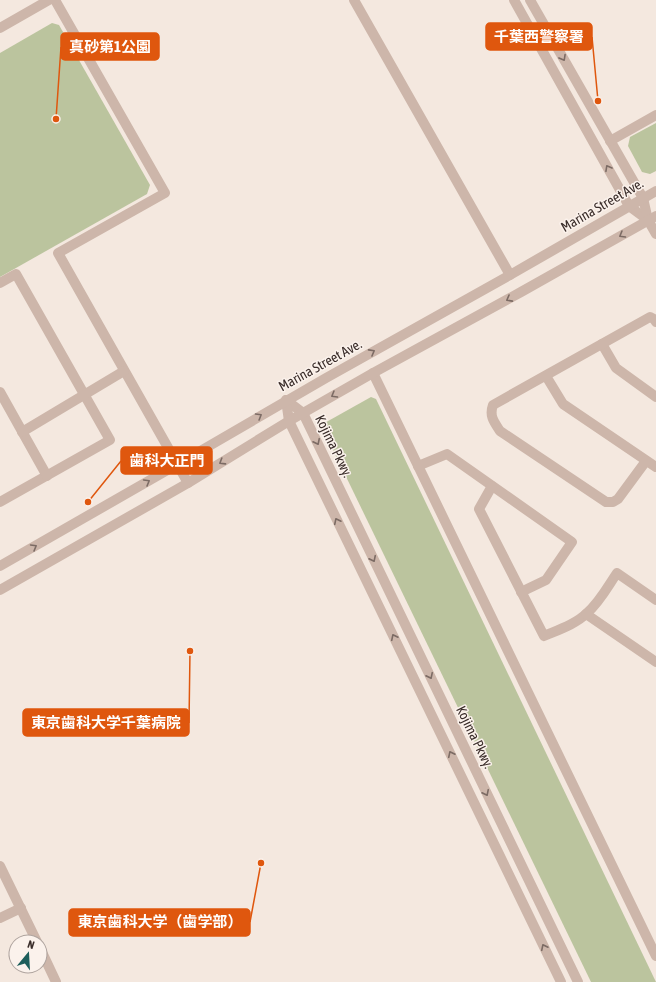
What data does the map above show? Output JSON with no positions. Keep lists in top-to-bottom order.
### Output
{
  "streets": {
    "street": ["Marina Street Ave.", "Kojima Pkwy."]
  },
  "crossings": [
    ["Marina Street Ave.", "Kojima Pkwy."]
  ],
  "places": [
    "千葉西警察署",
    "真砂第1公園",
    "歯科大正門",
    "東京歯科大学千葉病院",
    "東京歯科大学（歯学部）"
  ],
  "north": "top"
}
